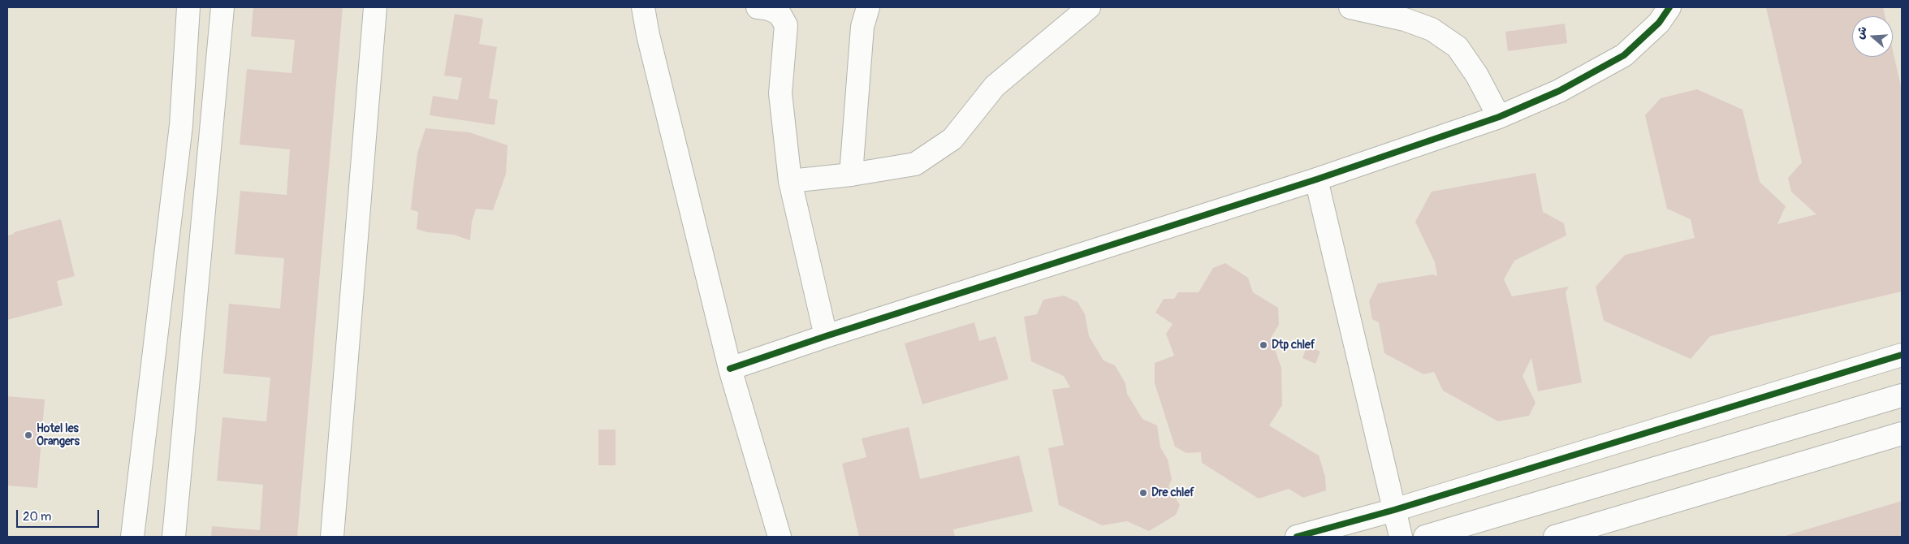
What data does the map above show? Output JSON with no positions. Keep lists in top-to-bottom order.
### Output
{
  "places": ["Dtp chlef", "Hotel les Orangers", "Dre chlef"],
  "scale_bar": "20 m",
  "north": "left"
}
